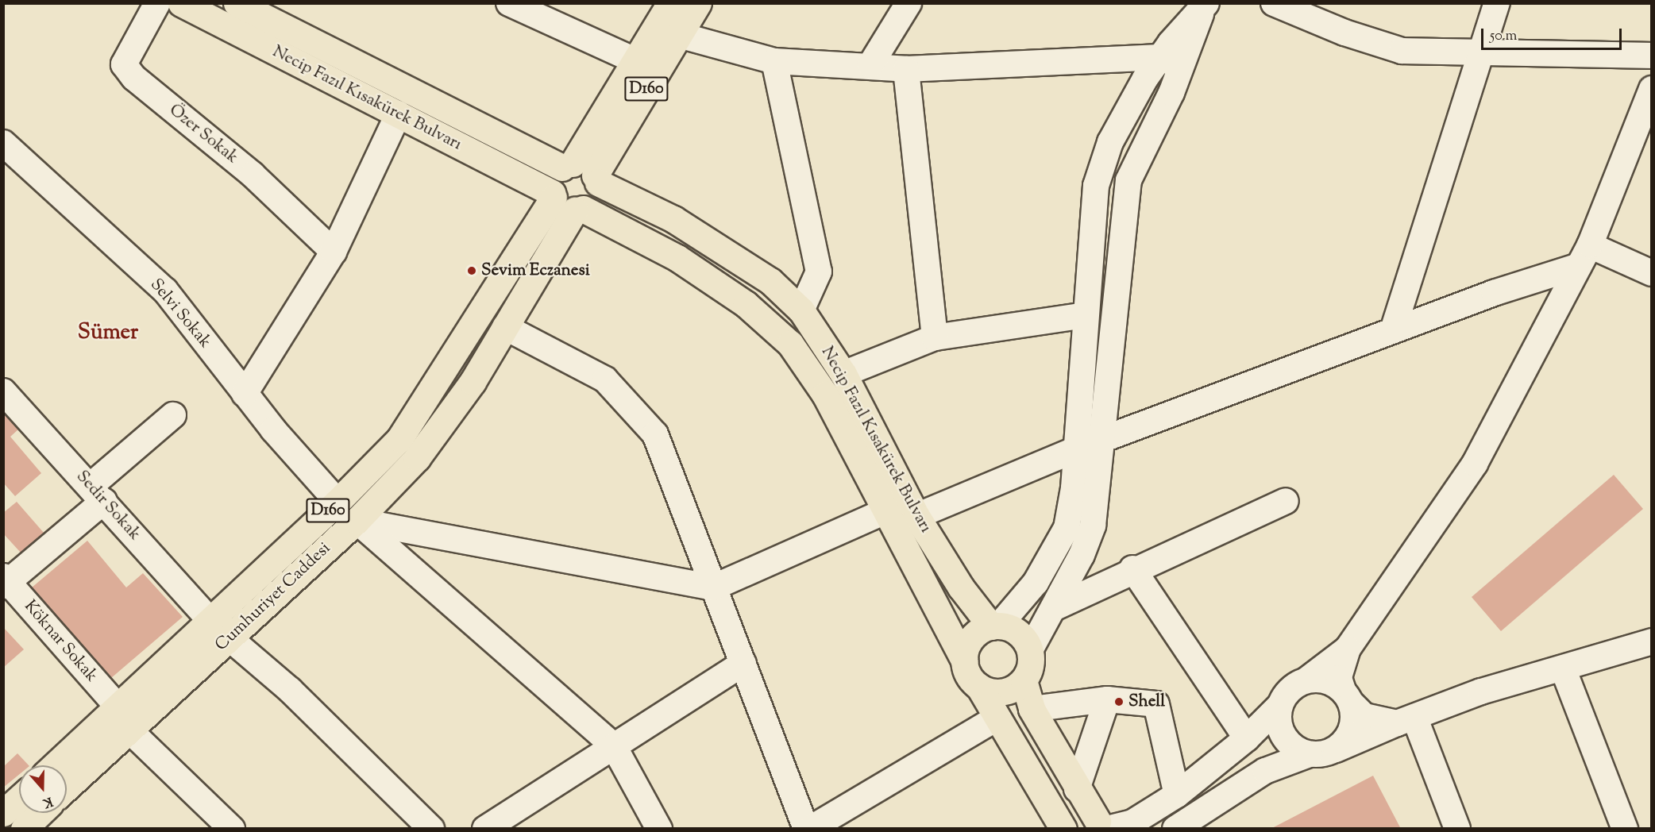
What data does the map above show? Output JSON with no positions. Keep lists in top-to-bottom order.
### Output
{
  "streets": {
    "main road": ["D160", "Necip Fazıl Kısakürek Bulvarı", "Cumhuriyet Caddesi"],
    "street": [
      "Özer Sokak",
      "Selvi Sokak",
      "Sedir Sokak",
      "Köknar Sokak"
    ]
  },
  "crossings": [
    ["D160", "Necip Fazıl Kısakürek Bulvarı"],
    ["Necip Fazıl Kısakürek Bulvarı", "Cumhuriyet Caddesi"],
    ["Selvi Sokak", "Cumhuriyet Caddesi"],
    ["Sedir Sokak", "Cumhuriyet Caddesi"],
    ["Cumhuriyet Caddesi", "Köknar Sokak"]
  ],
  "districts": ["Sümer"],
  "places": ["Sevim Eczanesi", "Shell"],
  "scale_bar": "50 m",
  "north": "bottom"
}
